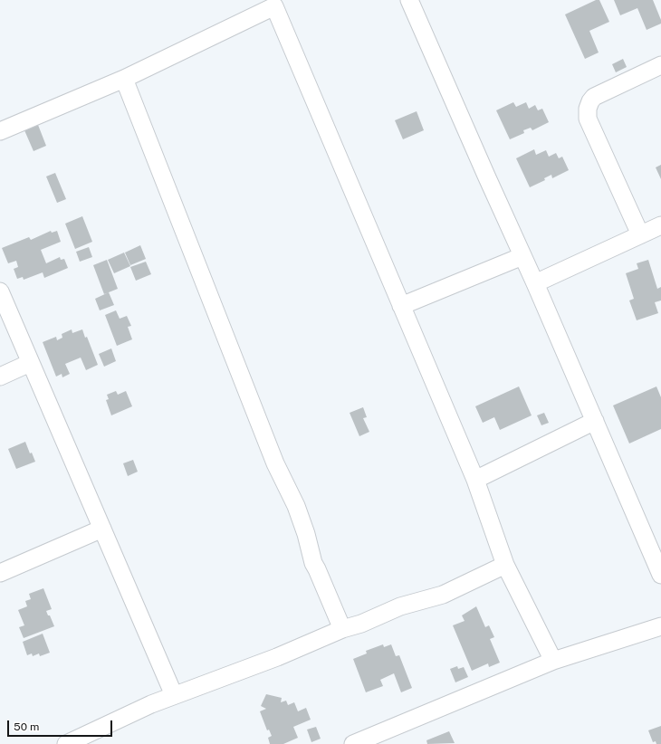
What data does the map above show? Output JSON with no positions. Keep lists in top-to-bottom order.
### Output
{
  "scale_bar": "50 m"
}
